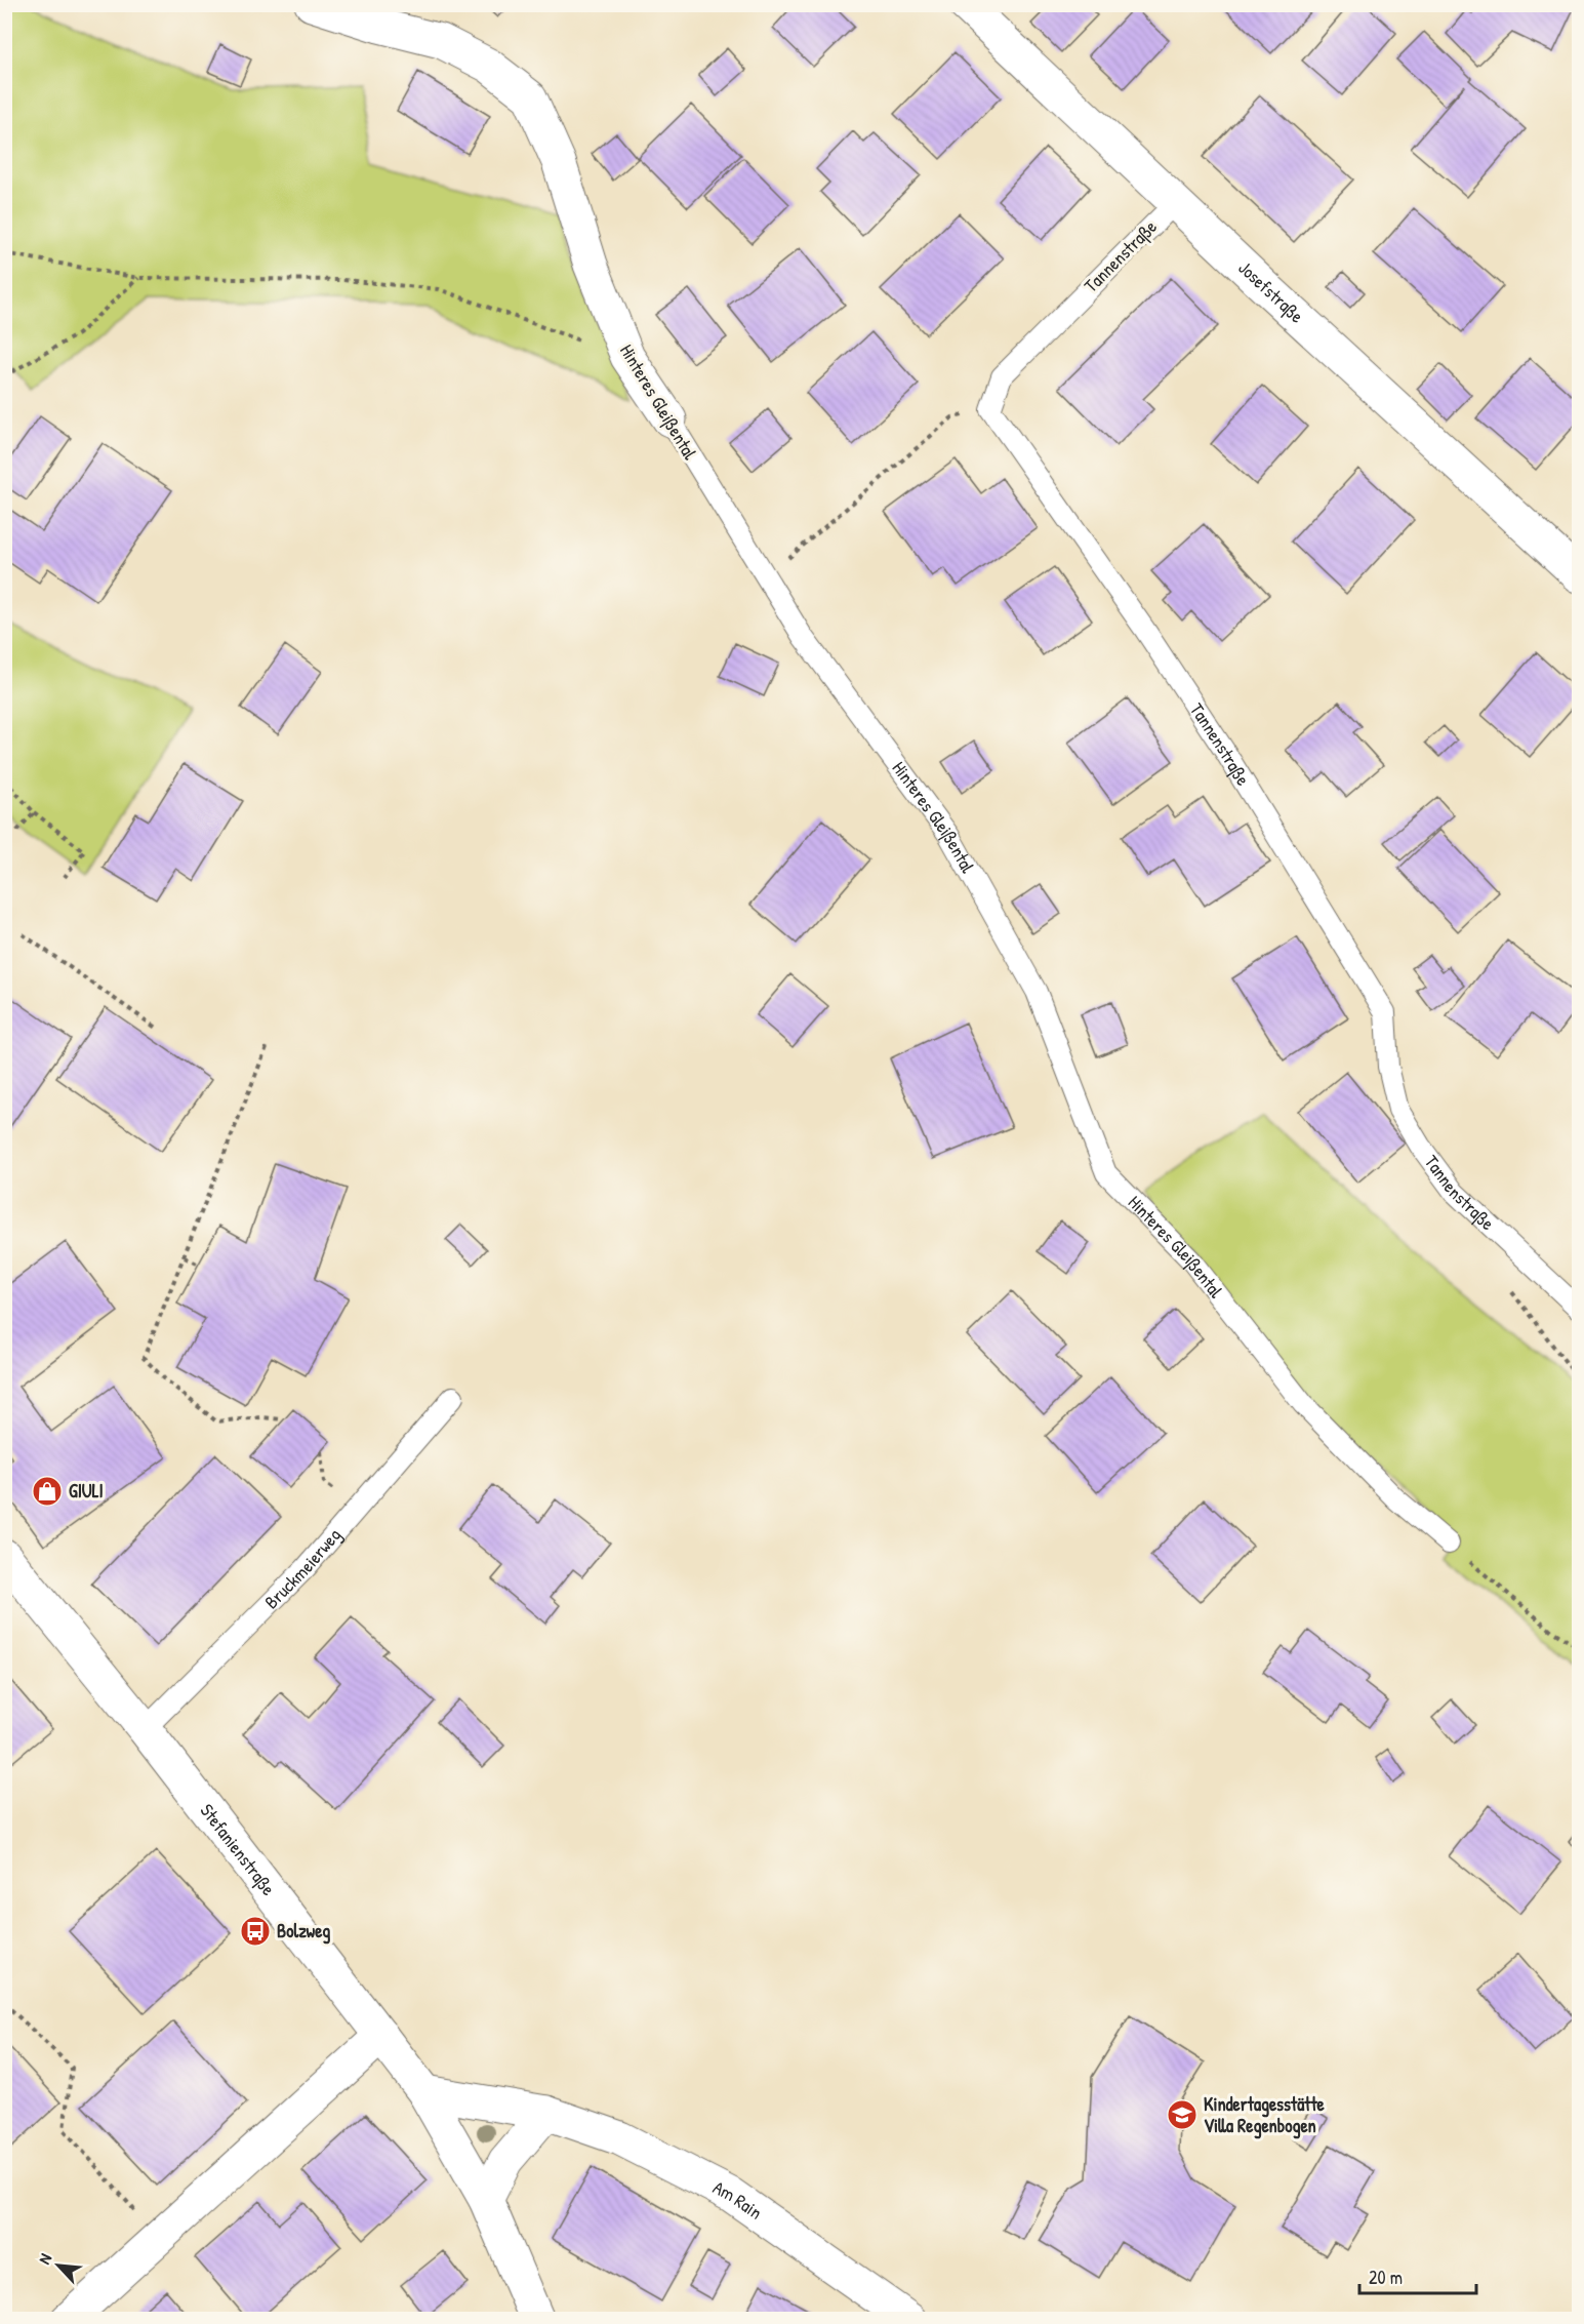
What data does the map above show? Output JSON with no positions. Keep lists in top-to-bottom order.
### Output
{
  "streets": {
    "street": [
      "Josefstraße",
      "Hinteres Gleißental",
      "Stefanienstraße",
      "Am Rain"
    ],
    "lane": ["Tannenstraße", "Bruckmeierweg"]
  },
  "crossings": [
    ["Tannenstraße", "Josefstraße"],
    ["Bruckmeierweg", "Stefanienstraße"],
    ["Stefanienstraße", "Am Rain"]
  ],
  "places": {
    "shop": ["GIULI"],
    "bus stop": ["Bolzweg"],
    "school or university": ["Kindertagesstätte Villa Regenbogen"]
  },
  "scale_bar": "20 m",
  "north": "top left"
}
